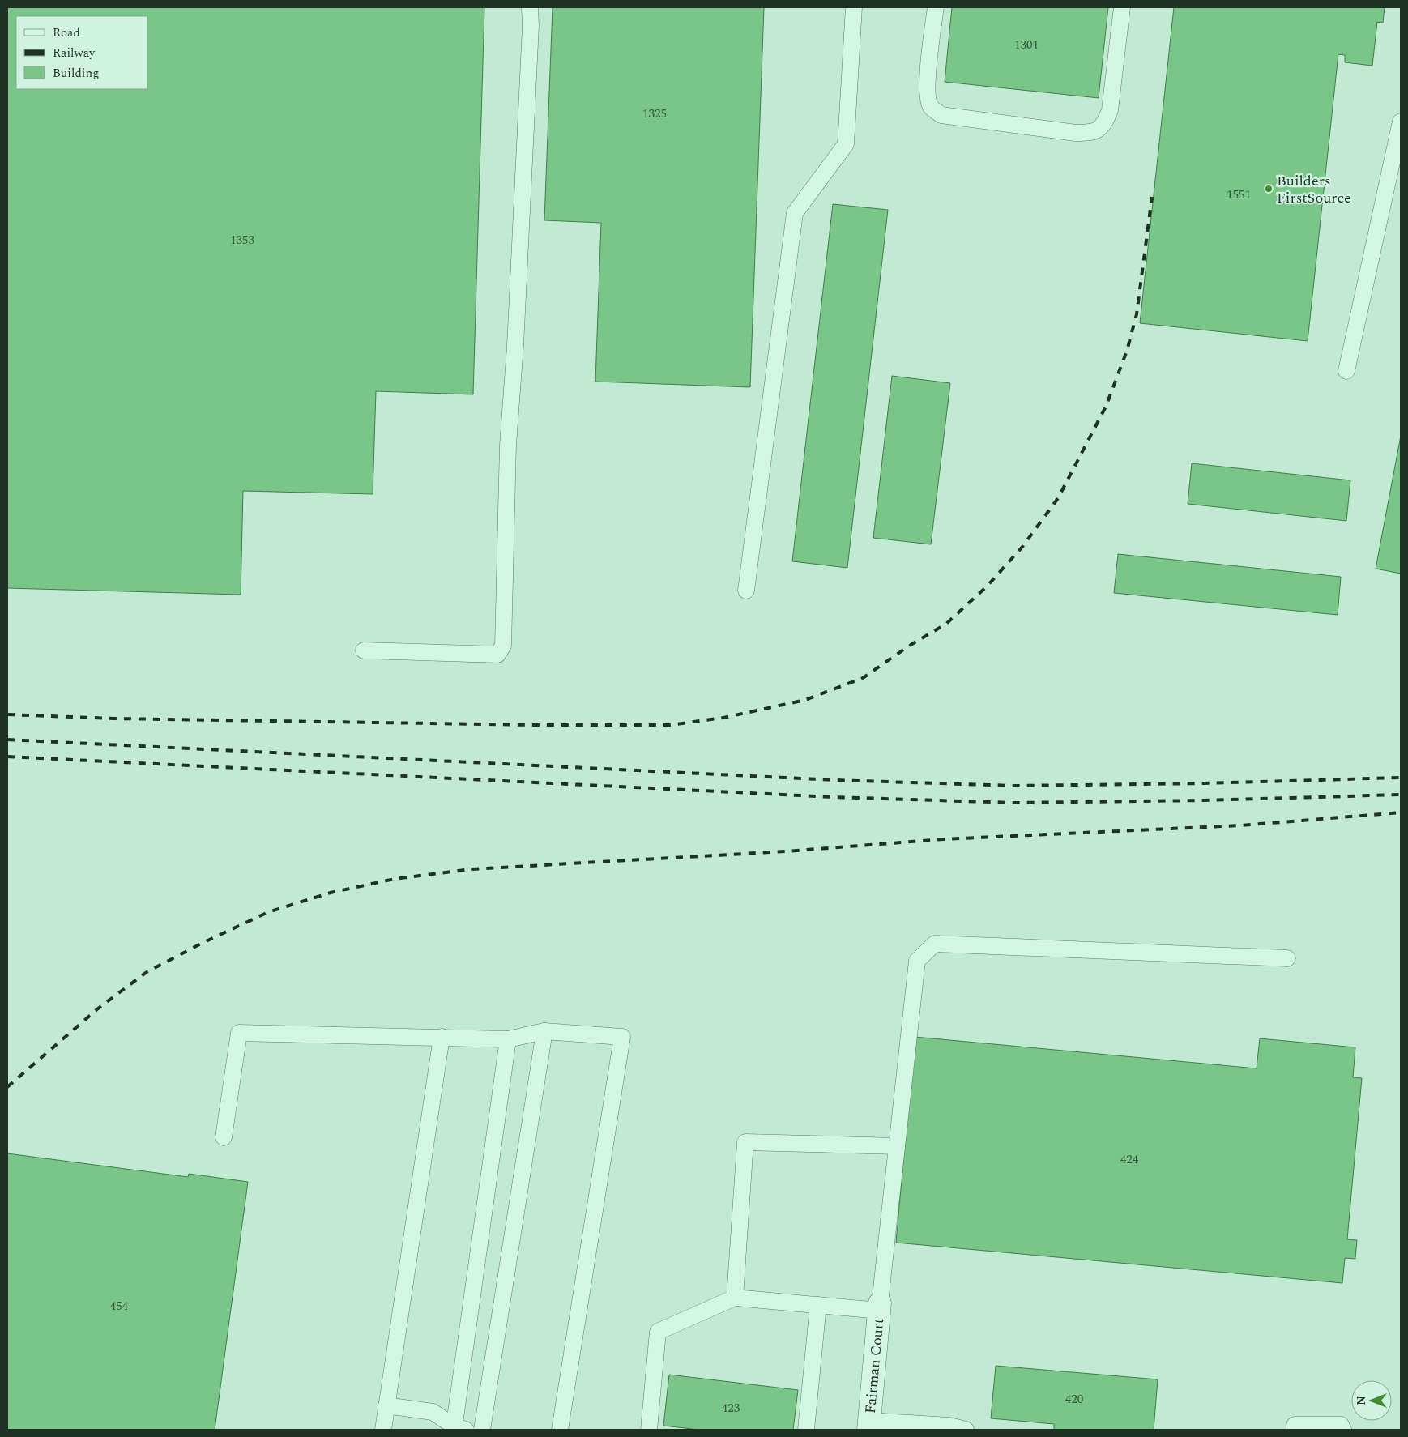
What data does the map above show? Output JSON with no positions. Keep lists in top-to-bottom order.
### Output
{
  "streets": {
    "street": ["Fairman Court"]
  },
  "places": ["Builders FirstSource"],
  "house_numbers": [
    "1301",
    "1325",
    "1551",
    "1353",
    "424",
    "454",
    "420",
    "423"
  ],
  "legend": ["Road", "Railway", "Building"],
  "north": "left"
}
